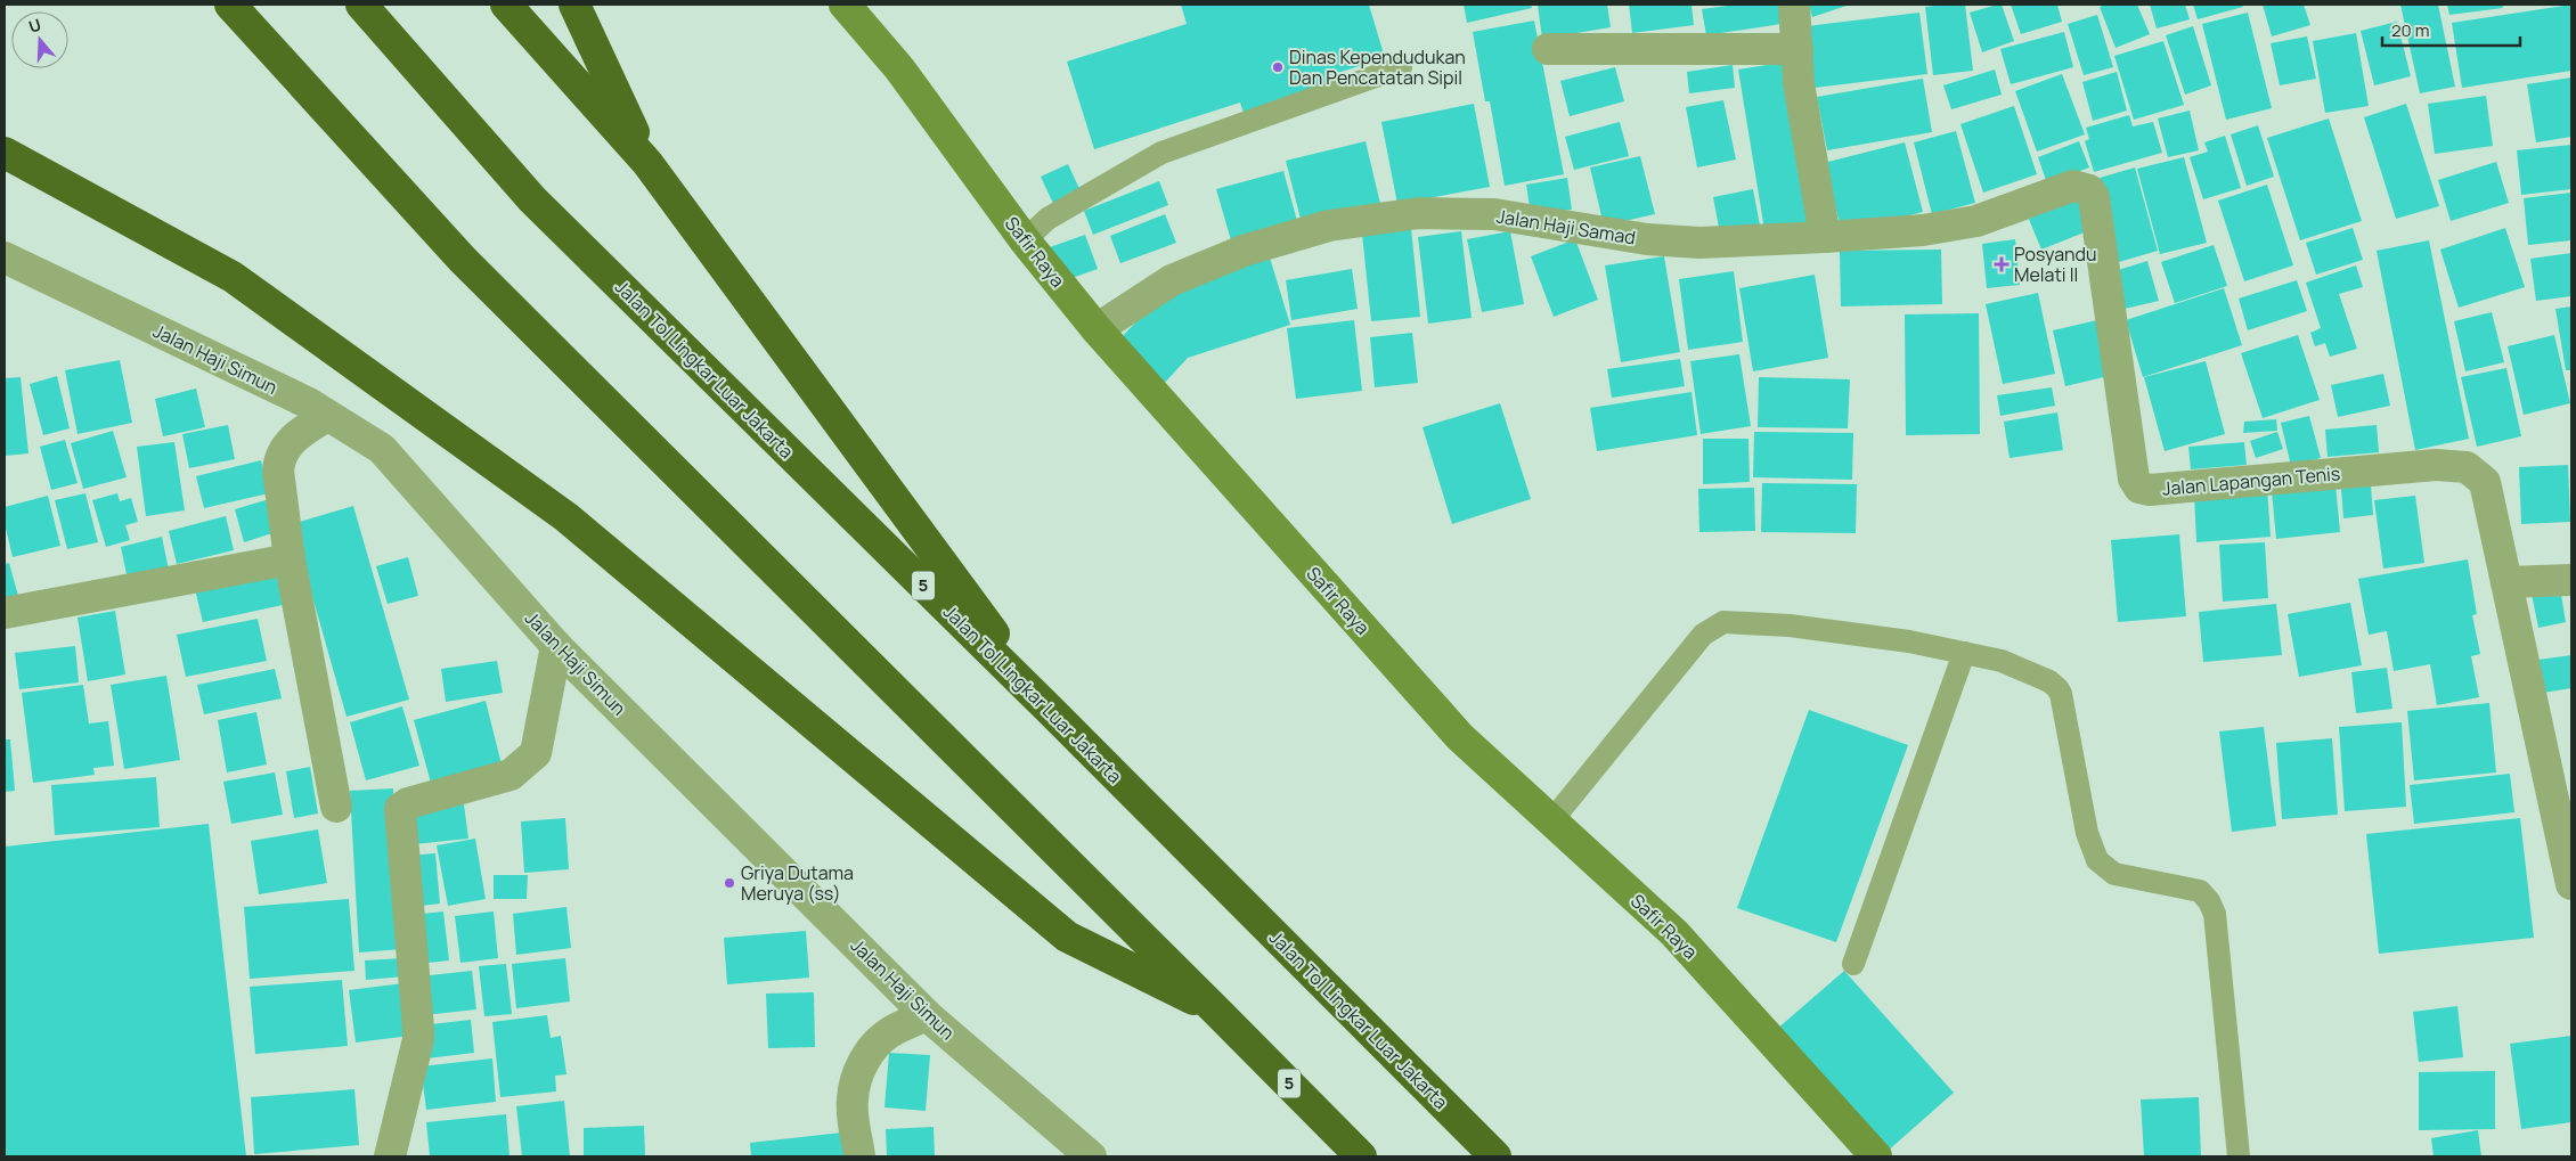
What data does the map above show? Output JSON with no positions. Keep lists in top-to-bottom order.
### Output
{
  "streets": {
    "highway": ["Jalan Tol Lingkar Luar Jakarta", "5"],
    "street": [
      "Jalan Haji Samad",
      "Safir Raya",
      "Jalan Haji Simun",
      "Jalan Lapangan Tenis"
    ]
  },
  "crossings": [
    ["Jalan Haji Samad", "Safir Raya"],
    ["Jalan Haji Samad", "Jalan Lapangan Tenis"]
  ],
  "places": {
    "other": ["Dinas Kependudukan Dan Pencatatan Sipil", "Griya Dutama Meruya (ss)"],
    "health": ["Posyandu Melati II"]
  },
  "scale_bar": "20 m",
  "north": "top"
}
